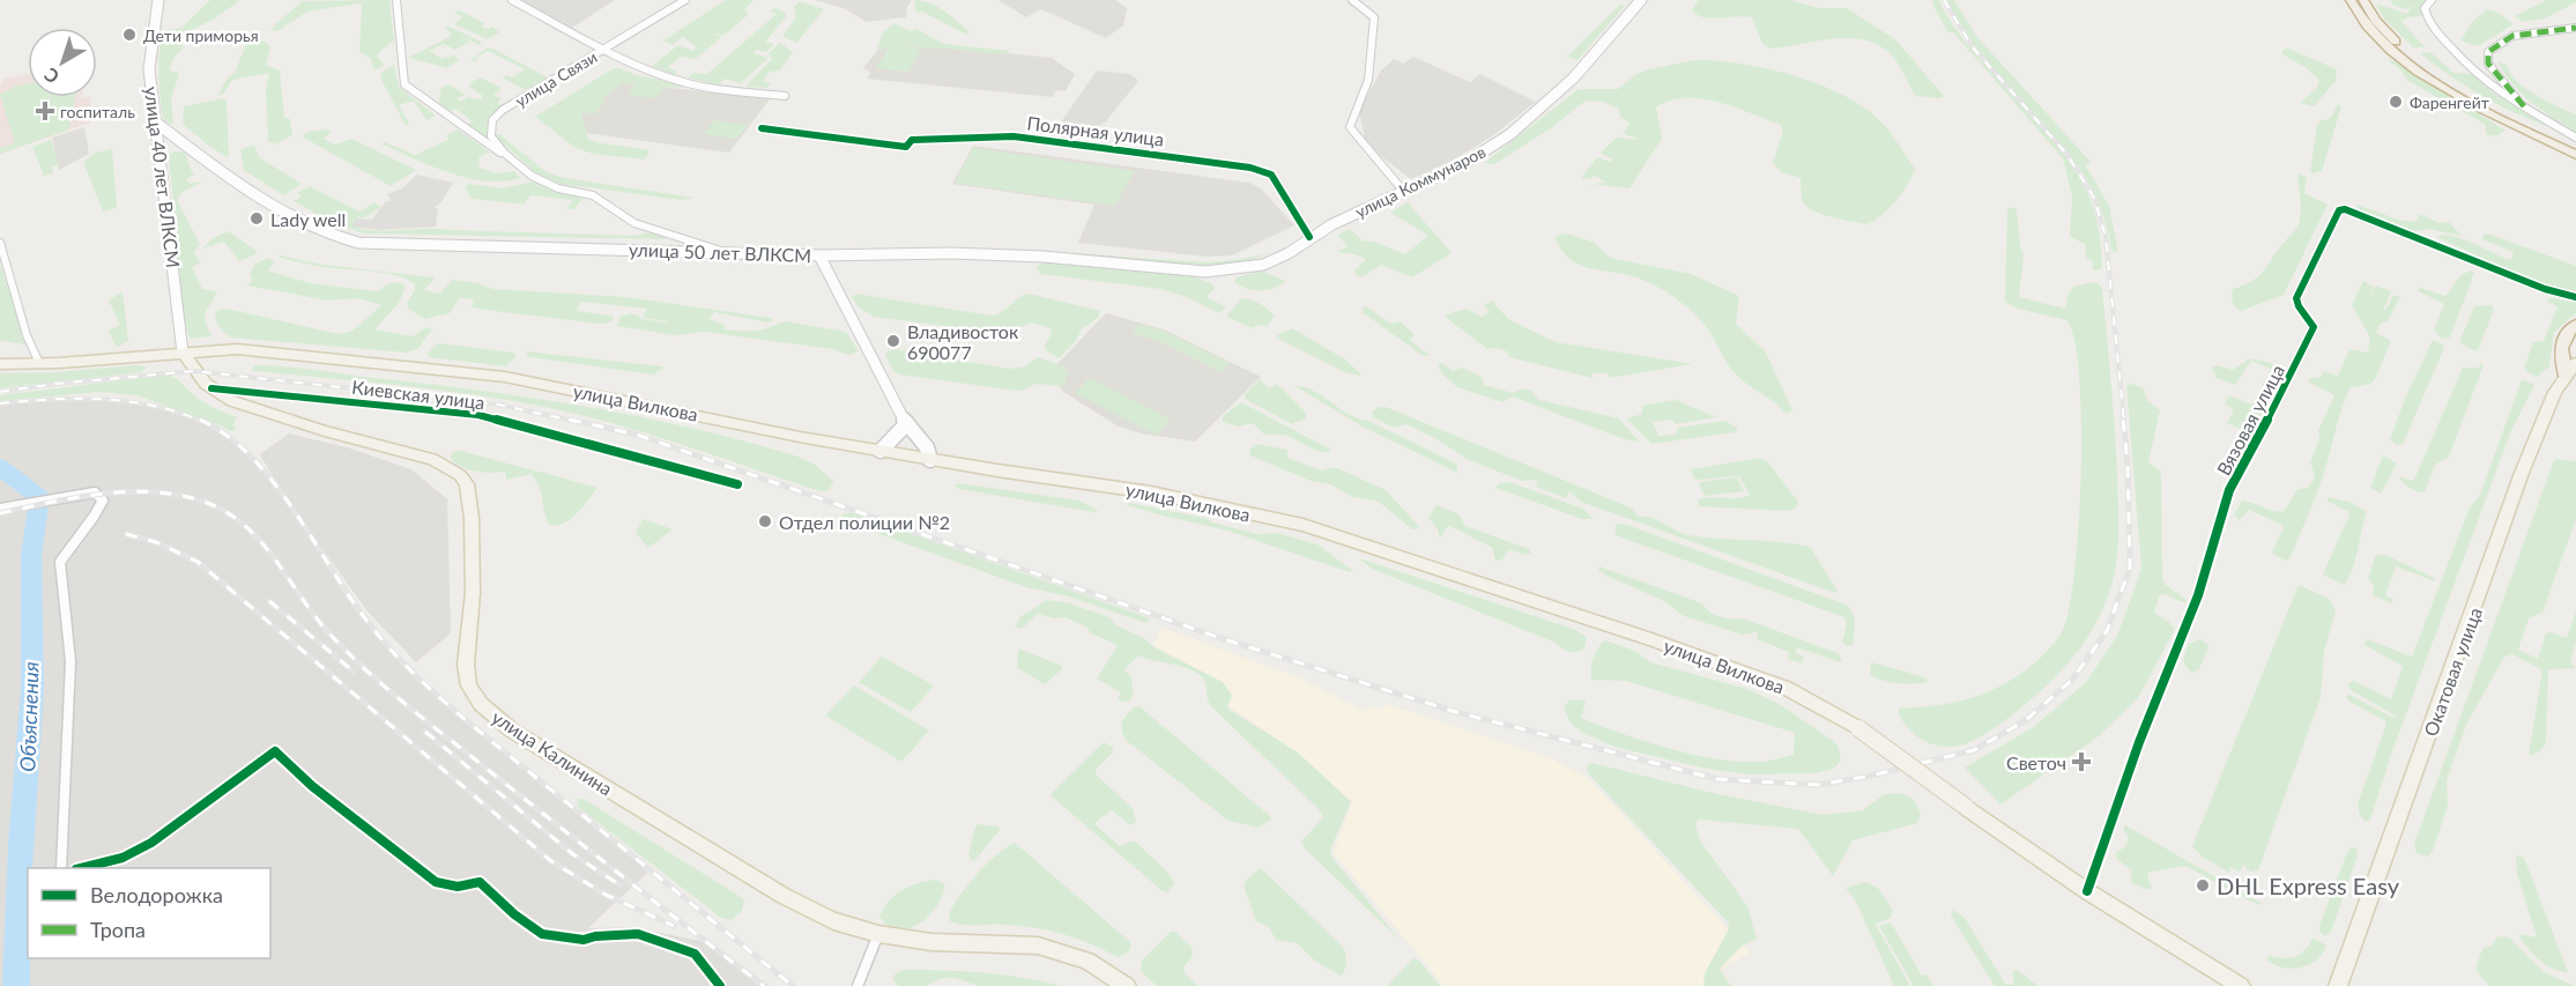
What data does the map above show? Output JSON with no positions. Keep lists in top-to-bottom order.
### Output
{
  "streets": {
    "main road": [
      "улица 40 лет ВЛКСМ",
      "улица Коммунаров",
      "улица 50 лет ВЛКСМ",
      "улица Вилкова",
      "Окатовая улица",
      "улица Калинина"
    ],
    "street": [
      "улица Связи",
      "Полярная улица",
      "Киевская улица",
      "Вязовая улица"
    ]
  },
  "crossings": [
    ["улица Связи", "улица 50 лет ВЛКСМ"],
    ["Полярная улица", "улица Коммунаров"],
    ["Полярная улица", "улица 50 лет ВЛКСМ"],
    ["улица 40 лет ВЛКСМ", "улица 50 лет ВЛКСМ"],
    ["улица 40 лет ВЛКСМ", "улица Вилкова"],
    ["улица 40 лет ВЛКСМ", "улица Калинина"],
    ["улица Коммунаров", "улица 50 лет ВЛКСМ"],
    ["Киевская улица", "улица Калинина"],
    ["улица Вилкова", "Вязовая улица"],
    ["улица Вилкова", "улица Калинина"]
  ],
  "water": ["Объяснения"],
  "places": {
    "other": [
      "Дети приморья",
      "Фаренгейт",
      "Lady well",
      "Владивосток 690077",
      "Отдел полиции №2",
      "DHL Express Easy"
    ],
    "health": ["госпиталь", "Светоч"]
  },
  "legend": ["Велодорожка", "Тропа"],
  "north": "bottom left"
}
